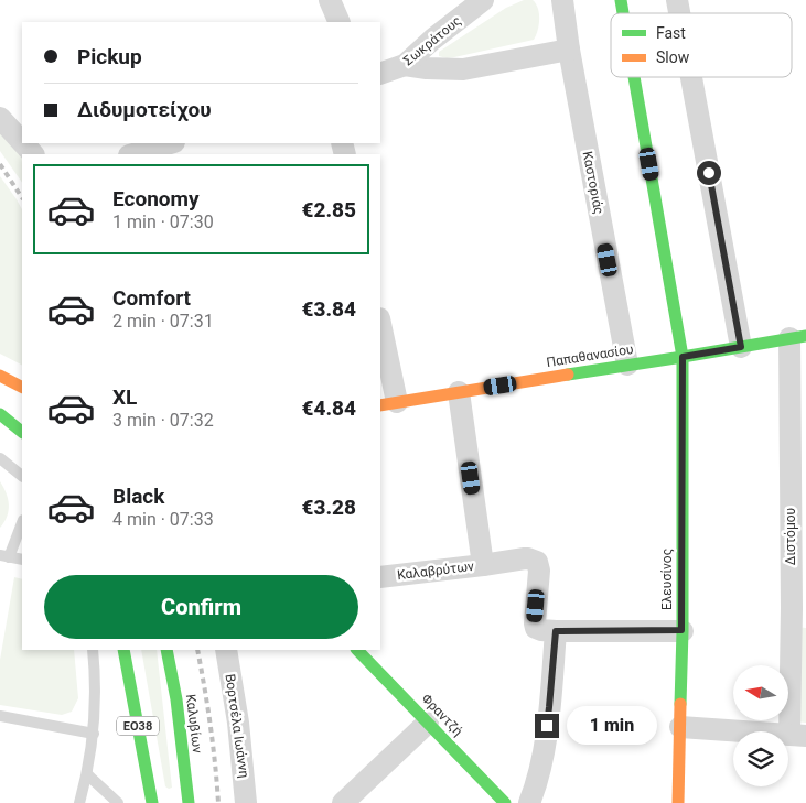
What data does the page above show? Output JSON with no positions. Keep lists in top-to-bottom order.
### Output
{
  "streets": {
    "main road": [
      "Παπαθανασίου",
      "Ελευσίνος",
      "Φραντζή",
      "Καλυβίων",
      "ΕΟ38"
    ],
    "street": [
      "Σωκράτους",
      "Καστοριάς",
      "Διστόμου",
      "Καλαβρύτων",
      "Βορτσέλα Ιωάννη"
    ]
  },
  "crossings": [
    ["Καστοριάς", "Παπαθανασίου"],
    ["Παπαθανασίου", "Διστόμου"],
    ["Παπαθανασίου", "Καλαβρύτων"],
    ["Παπαθανασίου", "Ελευσίνος"]
  ],
  "legend": ["Fast", "Slow"],
  "north": "left",
  "page": {
    "banner": ["Pickup", "Διδυμοτείχου"],
    "list": [
      {
        "name": "Economy",
        "note": "1 min · 07:30",
        "value": "€2.85"
      },
      {
        "name": "Comfort",
        "note": "2 min · 07:31",
        "value": "€3.84"
      },
      {
        "name": "XL",
        "note": "3 min · 07:32",
        "value": "€4.84"
      },
      {
        "name": "Black",
        "note": "4 min · 07:33",
        "value": "€3.28"
      }
    ],
    "buttons": "Confirm",
    "bubble": "1 min"
  }
}
